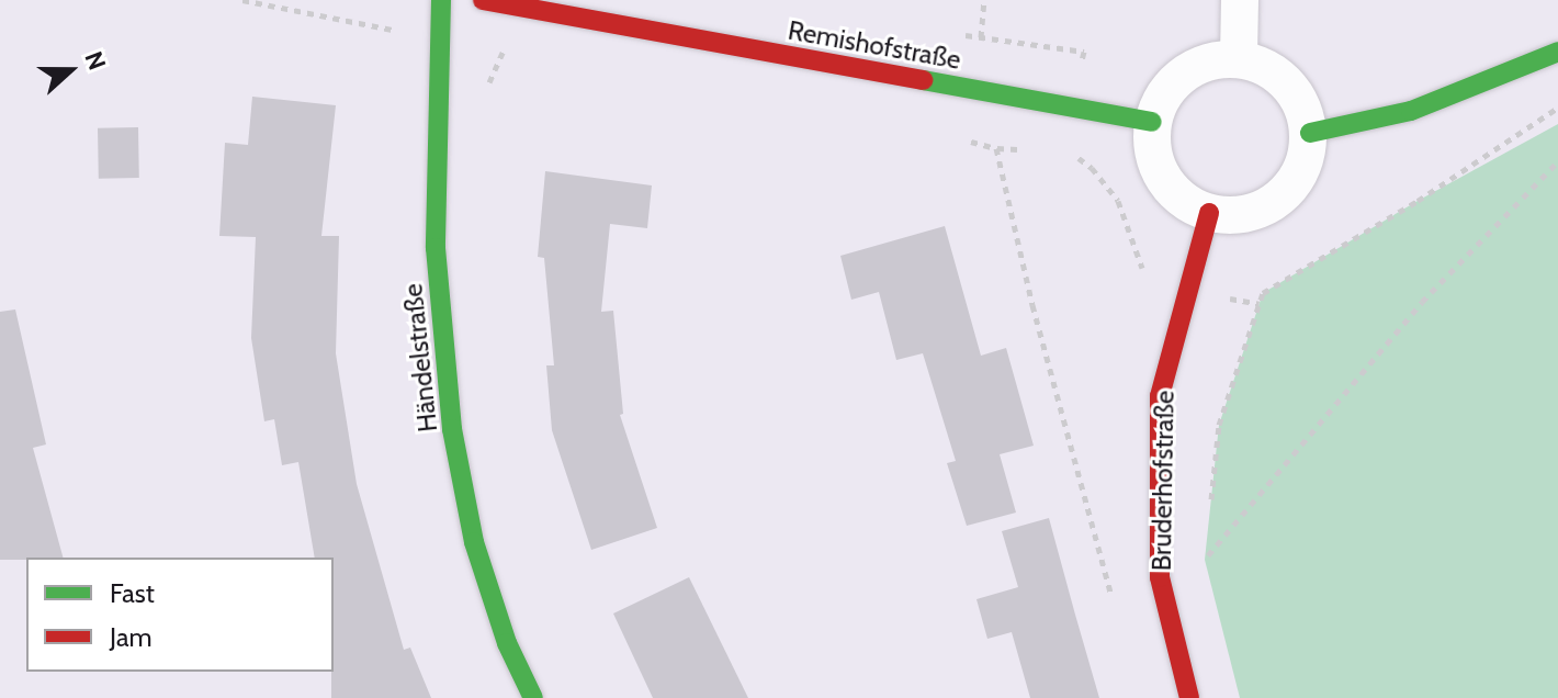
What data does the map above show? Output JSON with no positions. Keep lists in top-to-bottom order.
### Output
{
  "streets": {
    "street": ["Remishofstraße", "Händelstraße", "Bruderhofstraße"]
  },
  "crossings": [
    ["Remishofstraße", "Bruderhofstraße"]
  ],
  "legend": ["Fast", "Jam"],
  "north": "right"
}
